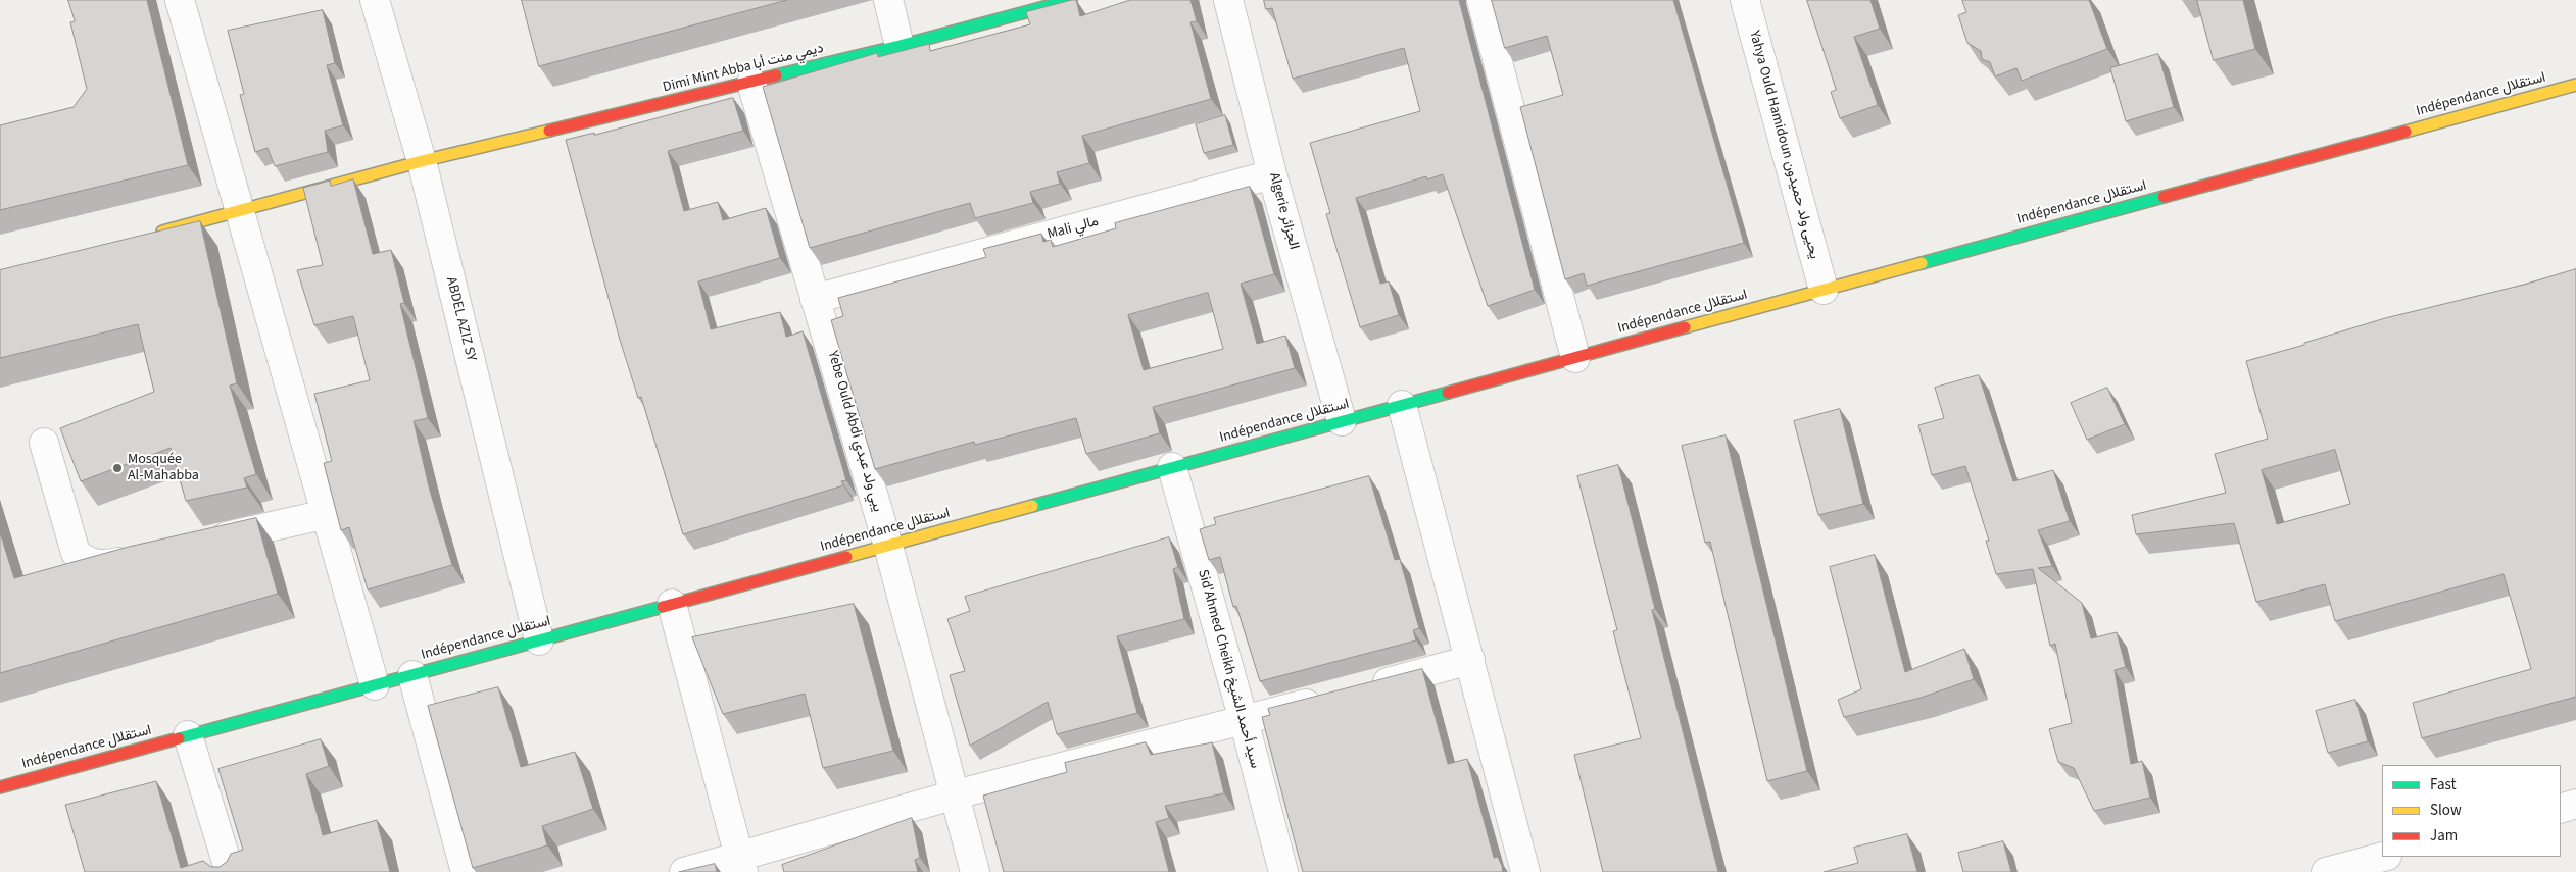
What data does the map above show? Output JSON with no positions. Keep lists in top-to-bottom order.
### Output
{
  "streets": {
    "street": [
      "Dimi Mint Abba ديمي منت أبا",
      "Indépendance استقلال",
      "Yahya Ould Hamidoun يحيى ولد حميدون",
      "Algerie الجزائر",
      "Mali مالي",
      "ABDEL AZIZ SY",
      "Yebe Ould Abdi يبي ولد عبدي",
      "Sid'Ahmed Cheikh سيد أحمد الشيخ"
    ]
  },
  "crossings": [
    ["Dimi Mint Abba ديمي منت أبا", "ABDEL AZIZ SY"],
    ["Dimi Mint Abba ديمي منت أبا", "Yebe Ould Abdi يبي ولد عبدي"],
    ["Indépendance استقلال", "Yahya Ould Hamidoun يحيى ولد حميدون"],
    ["Indépendance استقلال", "Algerie الجزائر"],
    ["Indépendance استقلال", "ABDEL AZIZ SY"],
    ["Indépendance استقلال", "Yebe Ould Abdi يبي ولد عبدي"],
    ["Indépendance استقلال", "Sid'Ahmed Cheikh سيد أحمد الشيخ"],
    ["Algerie الجزائر", "Mali مالي"],
    ["Mali مالي", "Yebe Ould Abdi يبي ولد عبدي"]
  ],
  "places": ["Mosquée Al-Mahabba"],
  "legend": ["Fast", "Slow", "Jam"]
}
